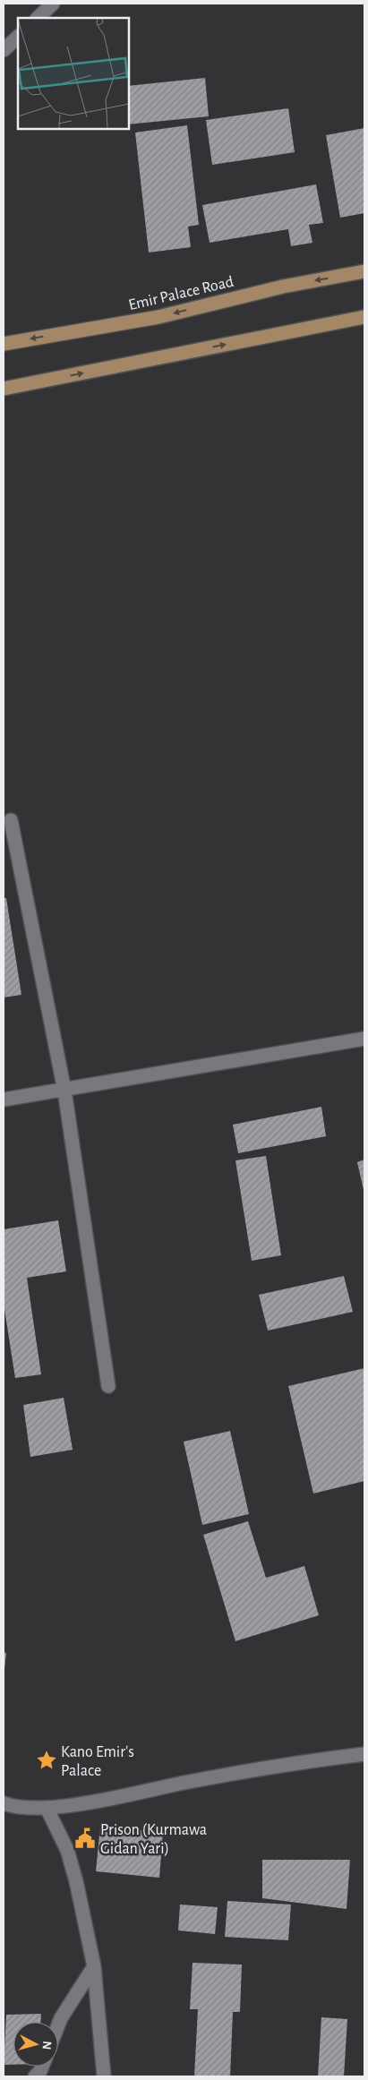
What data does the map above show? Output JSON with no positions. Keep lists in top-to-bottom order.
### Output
{
  "streets": {
    "main road": ["Emir Palace Road"]
  },
  "places": {
    "place": ["Kano Emir's Palace"],
    "public building": ["Prison (Kurmawa Gidan Yari)"]
  },
  "north": "right"
}
